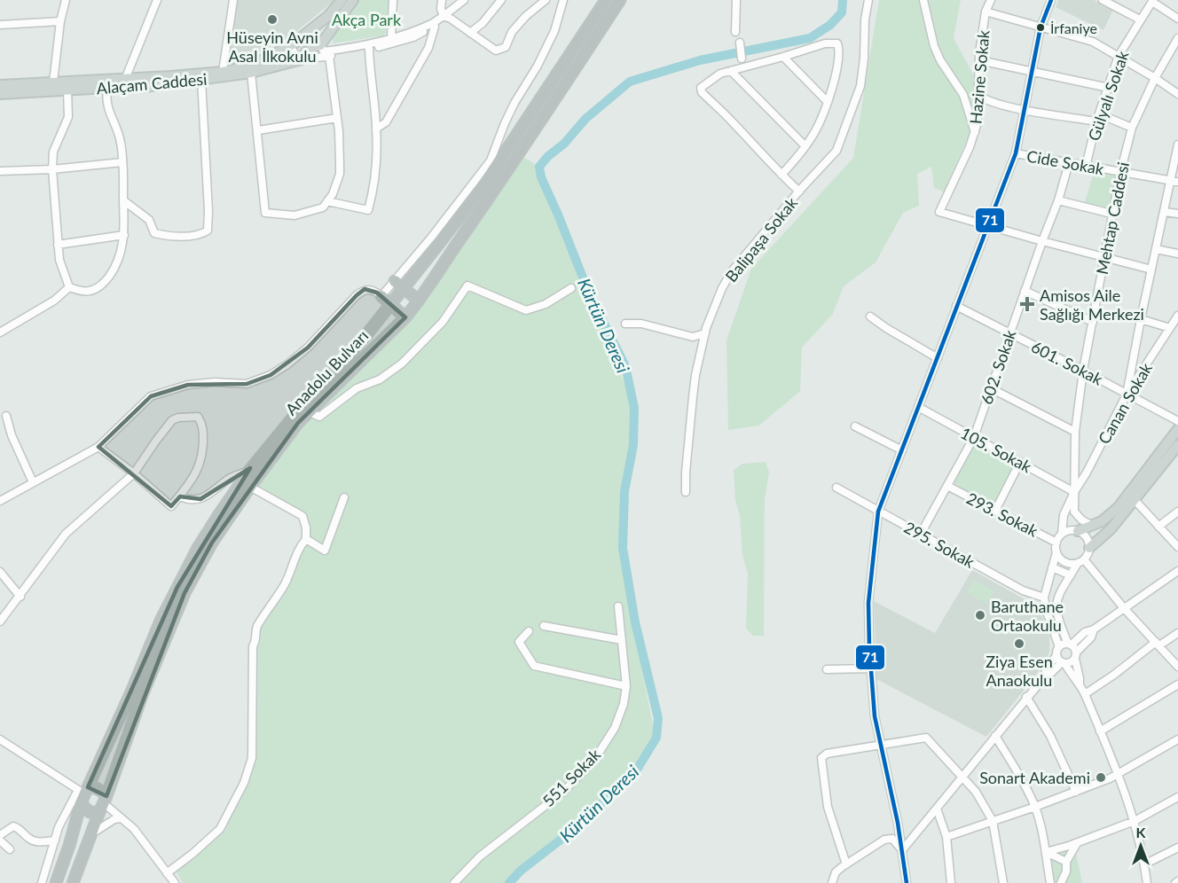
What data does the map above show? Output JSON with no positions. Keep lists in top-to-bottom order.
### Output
{
  "streets": {
    "highway": ["Anadolu Bulvarı"],
    "main road": ["Alaçam Caddesi"],
    "street": [
      "Hazine Sokak",
      "Gülyalı Sokak",
      "Cide Sokak",
      "Mehtap Caddesi",
      "Balipaşa Sokak",
      "601. Sokak",
      "602. Sokak",
      "Canan Sokak",
      "105. Sokak",
      "293. Sokak",
      "295. Sokak",
      "551 Sokak"
    ]
  },
  "crossings": [
    ["Gülyalı Sokak", "Cide Sokak"],
    ["Cide Sokak", "Mehtap Caddesi"],
    ["Cide Sokak", "602. Sokak"],
    ["Mehtap Caddesi", "601. Sokak"],
    ["Mehtap Caddesi", "Canan Sokak"],
    ["Mehtap Caddesi", "105. Sokak"],
    ["Mehtap Caddesi", "293. Sokak"],
    ["601. Sokak", "602. Sokak"],
    ["601. Sokak", "Canan Sokak"],
    ["602. Sokak", "105. Sokak"],
    ["602. Sokak", "293. Sokak"],
    ["602. Sokak", "295. Sokak"],
    ["Canan Sokak", "105. Sokak"]
  ],
  "water": ["Kürtün Deresi"],
  "parks": ["Akça Park"],
  "places": {
    "other": [
      "Hüseyin Avni Asal İlkokulu",
      "İrfaniye",
      "Baruthane Ortaokulu",
      "Ziya Esen Anaokulu",
      "Sonart Akademi"
    ],
    "health": ["Amisos Aile Sağlığı Merkezi"]
  },
  "lines": ["transit line 71"],
  "north": "top"
}
